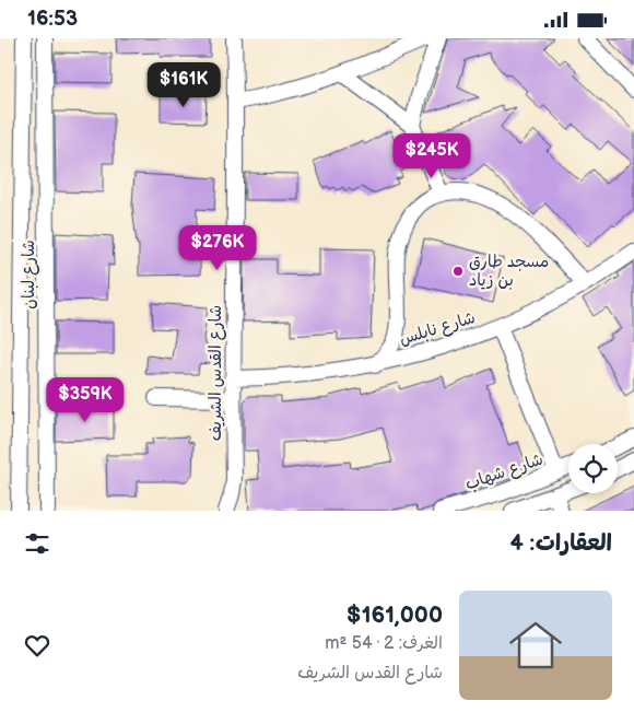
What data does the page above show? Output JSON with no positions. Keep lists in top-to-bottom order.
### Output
{
  "streets": {
    "street": [
      "شارع لبنان",
      "شارع نابلس",
      "شارع القدس الشريف",
      "شارع شهاب"
    ]
  },
  "crossings": [
    ["شارع نابلس", "شارع القدس الشريف"]
  ],
  "places": ["مسجد طارق بن زياد"],
  "page": {
    "status": "16:53",
    "price": [
      "$161K",
      "$245K",
      "$276K",
      "$359K"
    ],
    "heading": "العقارات: 4",
    "list": [
      {
        "name": "$161,000",
        "note": "الغرف: 2 · 54 m² · شارع القدس الشريف"
      }
    ]
  }
}
